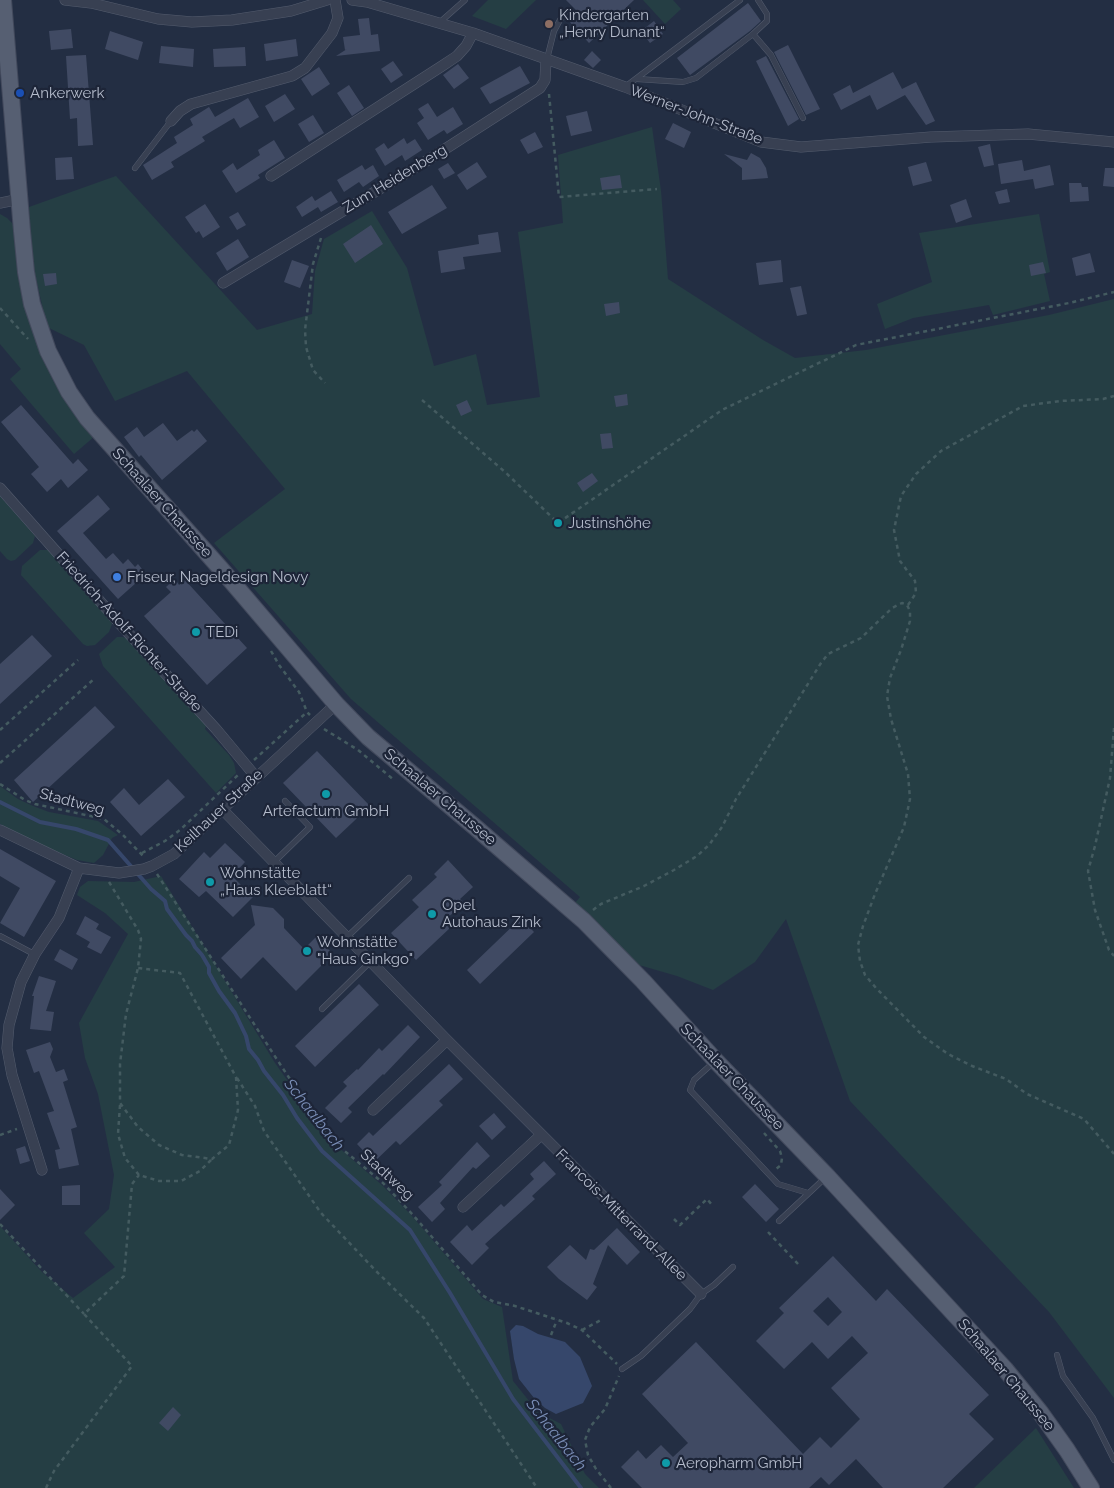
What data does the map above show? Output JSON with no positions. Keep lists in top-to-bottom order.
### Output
{
  "streets": {
    "main road": ["Schaalaer Chaussee"],
    "street": [
      "Werner-John-Straße",
      "Zum Heidenberg",
      "Friedrich-Adolf-Richter-Straße",
      "Keilhauer Straße",
      "Francois-Mitterrand-Allee"
    ],
    "path": ["Stadtweg"]
  },
  "crossings": [
    ["Schaalaer Chaussee", "Keilhauer Straße"],
    ["Friedrich-Adolf-Richter-Straße", "Keilhauer Straße"],
    ["Stadtweg", "Keilhauer Straße"],
    ["Keilhauer Straße", "Francois-Mitterrand-Allee"]
  ],
  "water": ["Schaalbach"],
  "places": [
    "Kindergarten „Henry Dunant“",
    "Ankerwerk",
    "Justinshöhe",
    "Friseur, Nageldesign Novy",
    "TEDi",
    "Artefactum GmbH",
    "Wohnstätte „Haus Kleeblatt“",
    "Opel Autohaus Zink",
    "Wohnstätte \"Haus Ginkgo\"",
    "Aeropharm GmbH"
  ]
}
